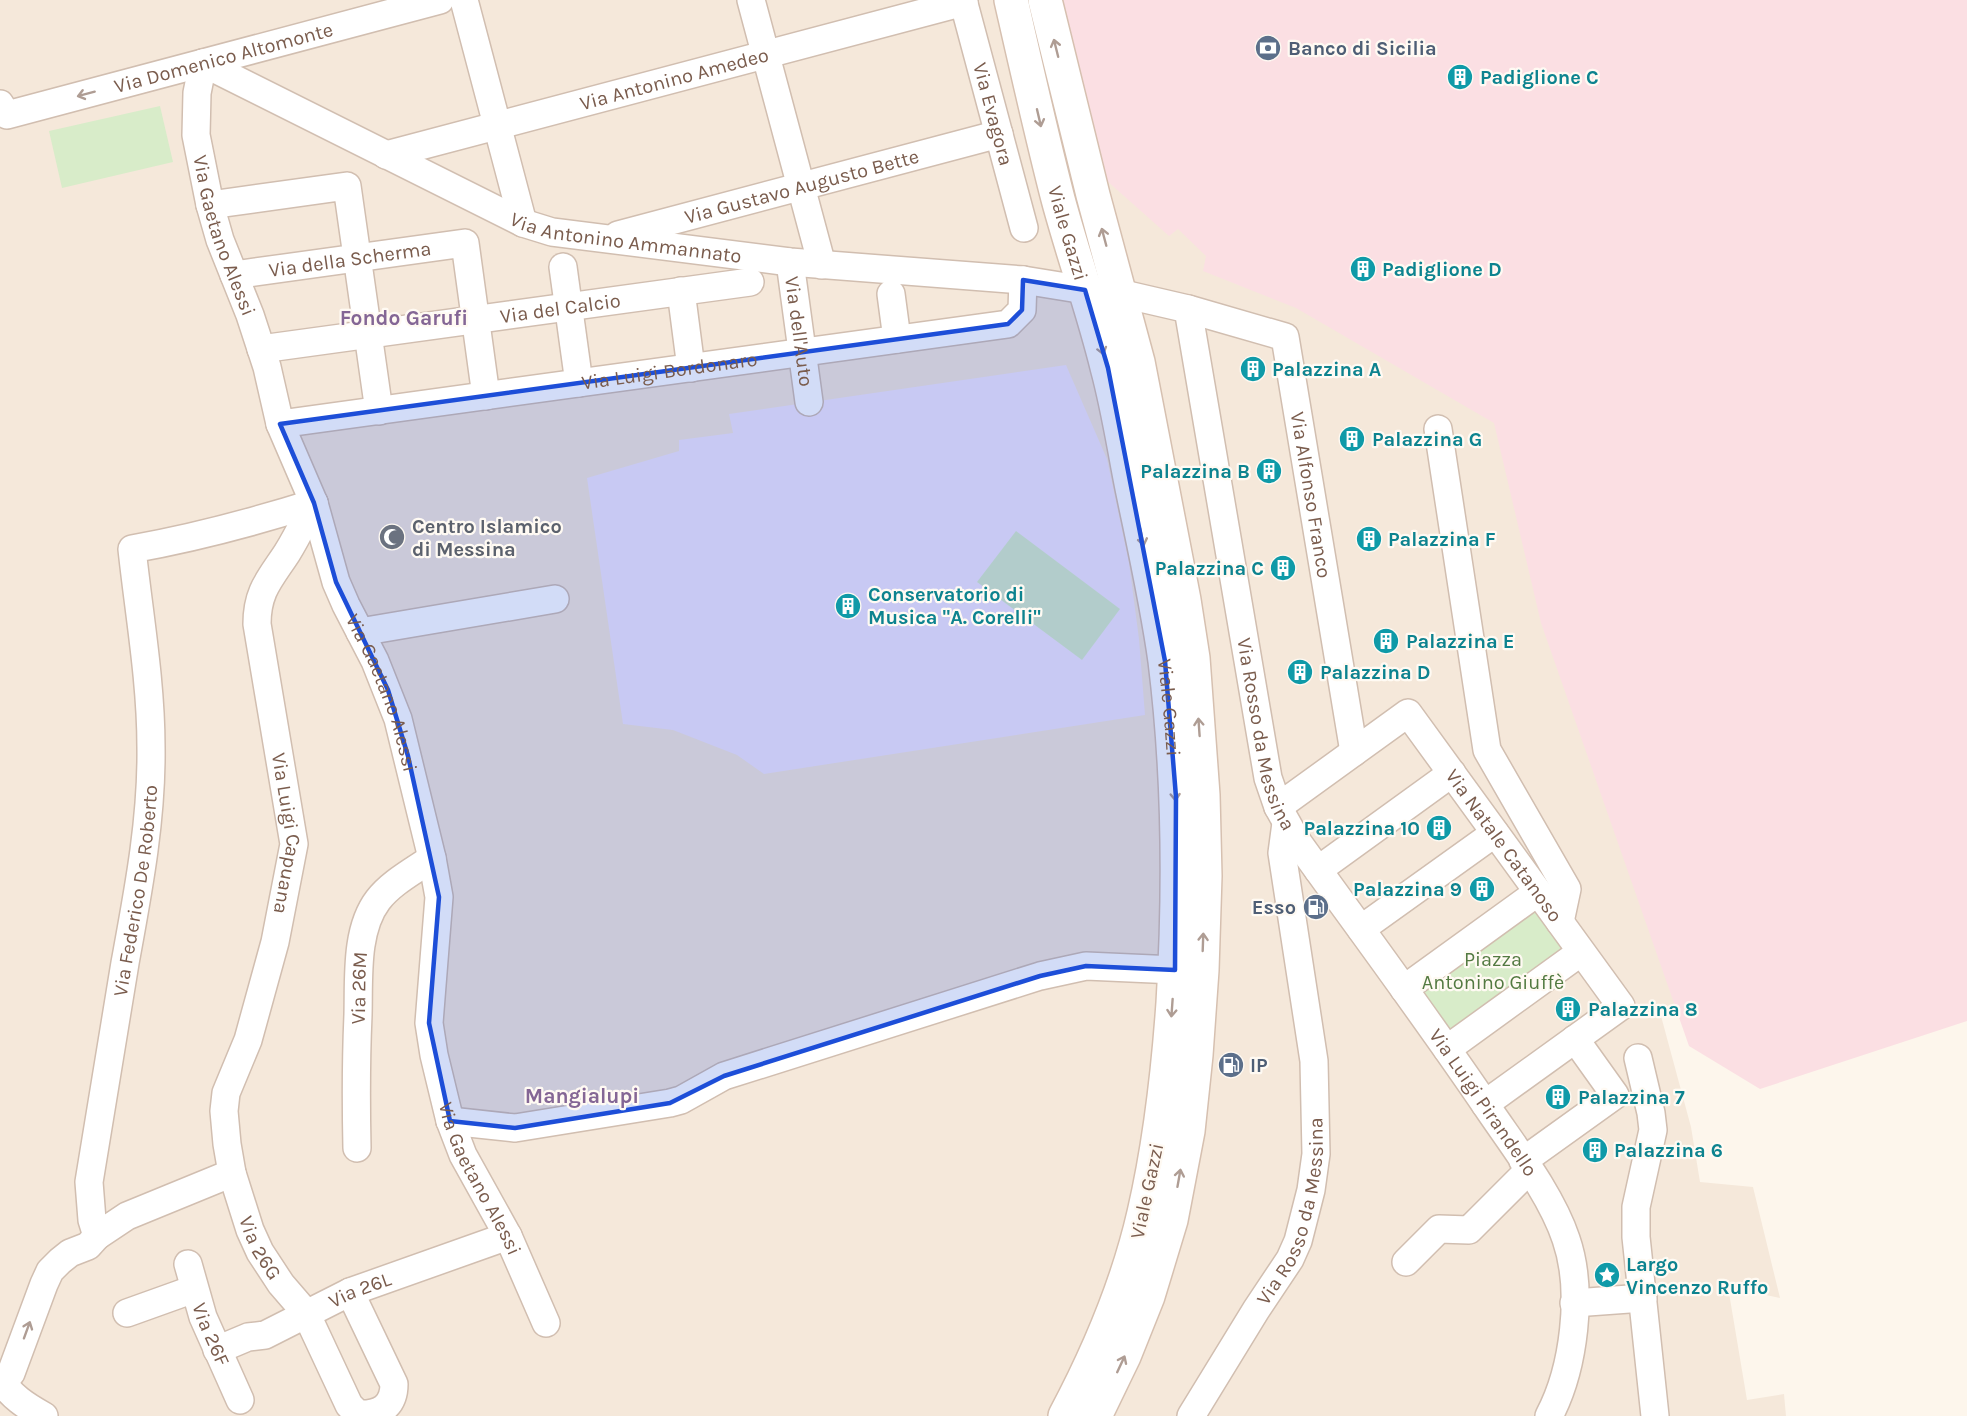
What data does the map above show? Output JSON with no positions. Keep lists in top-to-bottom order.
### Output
{
  "streets": {
    "main road": ["Viale Gazzi"],
    "street": [
      "Via Domenico Altomonte",
      "Via Antonino Amedeo",
      "Via Evagora",
      "Via Gustavo Augusto Bette",
      "Via Gaetano Alessi",
      "Via Antonino Ammannato",
      "Via della Scherma",
      "Via del Calcio",
      "Via dell'Auto",
      "Via Luigi Bordonaro",
      "Via Alfonso Franco",
      "Via Rosso da Messina",
      "Via Luigi Capuana",
      "Via Natale Catanoso",
      "Via Federico De Roberto",
      "Via 26M",
      "Via Luigi Pirandello",
      "Via 26G",
      "Via 26L",
      "Via 26F"
    ]
  },
  "crossings": [
    ["Via Domenico Altomonte", "Via Gaetano Alessi"],
    ["Via Domenico Altomonte", "Via Antonino Ammannato"],
    ["Via Antonino Amedeo", "Via Evagora"],
    ["Via Antonino Amedeo", "Via Antonino Ammannato"],
    ["Via Evagora", "Via Gustavo Augusto Bette"],
    ["Via Gustavo Augusto Bette", "Via Antonino Ammannato"],
    ["Viale Gazzi", "Via Antonino Ammannato"],
    ["Via Gaetano Alessi", "Via Antonino Ammannato"],
    ["Via Gaetano Alessi", "Via della Scherma"],
    ["Via Gaetano Alessi", "Via del Calcio"],
    ["Via Gaetano Alessi", "Via Luigi Bordonaro"],
    ["Via Gaetano Alessi", "Via Luigi Capuana"],
    ["Via Gaetano Alessi", "Via Federico De Roberto"],
    ["Via Gaetano Alessi", "Via 26M"],
    ["Via Gaetano Alessi", "Via 26L"],
    ["Via Antonino Ammannato", "Via dell'Auto"],
    ["Via Antonino Ammannato", "Via Luigi Bordonaro"],
    ["Via della Scherma", "Via del Calcio"],
    ["Via dell'Auto", "Via Luigi Bordonaro"],
    ["Via Alfonso Franco", "Via Rosso da Messina"],
    ["Via Alfonso Franco", "Via Natale Catanoso"],
    ["Via Rosso da Messina", "Via Luigi Pirandello"],
    ["Via Luigi Capuana", "Via Federico De Roberto"],
    ["Via Luigi Capuana", "Via 26G"],
    ["Via 26G", "Via 26L"],
    ["Via 26L", "Via 26F"]
  ],
  "one_way": ["Via Domenico Altomonte"],
  "districts": ["Fondo Garufi", "Mangialupi"],
  "parks": ["Piazza Antonino Giuffè"],
  "places": {
    "bank": ["Banco di Sicilia"],
    "building": [
      "Padiglione C",
      "Padiglione D",
      "Palazzina A",
      "Palazzina G",
      "Palazzina B",
      "Palazzina F",
      "Palazzina C",
      "Conservatorio di Musica \"A. Corelli\"",
      "Palazzina E",
      "Palazzina D",
      "Palazzina 10",
      "Palazzina 9",
      "Palazzina 8",
      "Palazzina 7",
      "Palazzina 6"
    ],
    "mosque": ["Centro Islamico di Messina"],
    "fuel station": ["Esso", "IP"],
    "place": ["Largo Vincenzo Ruffo"]
  }
}
